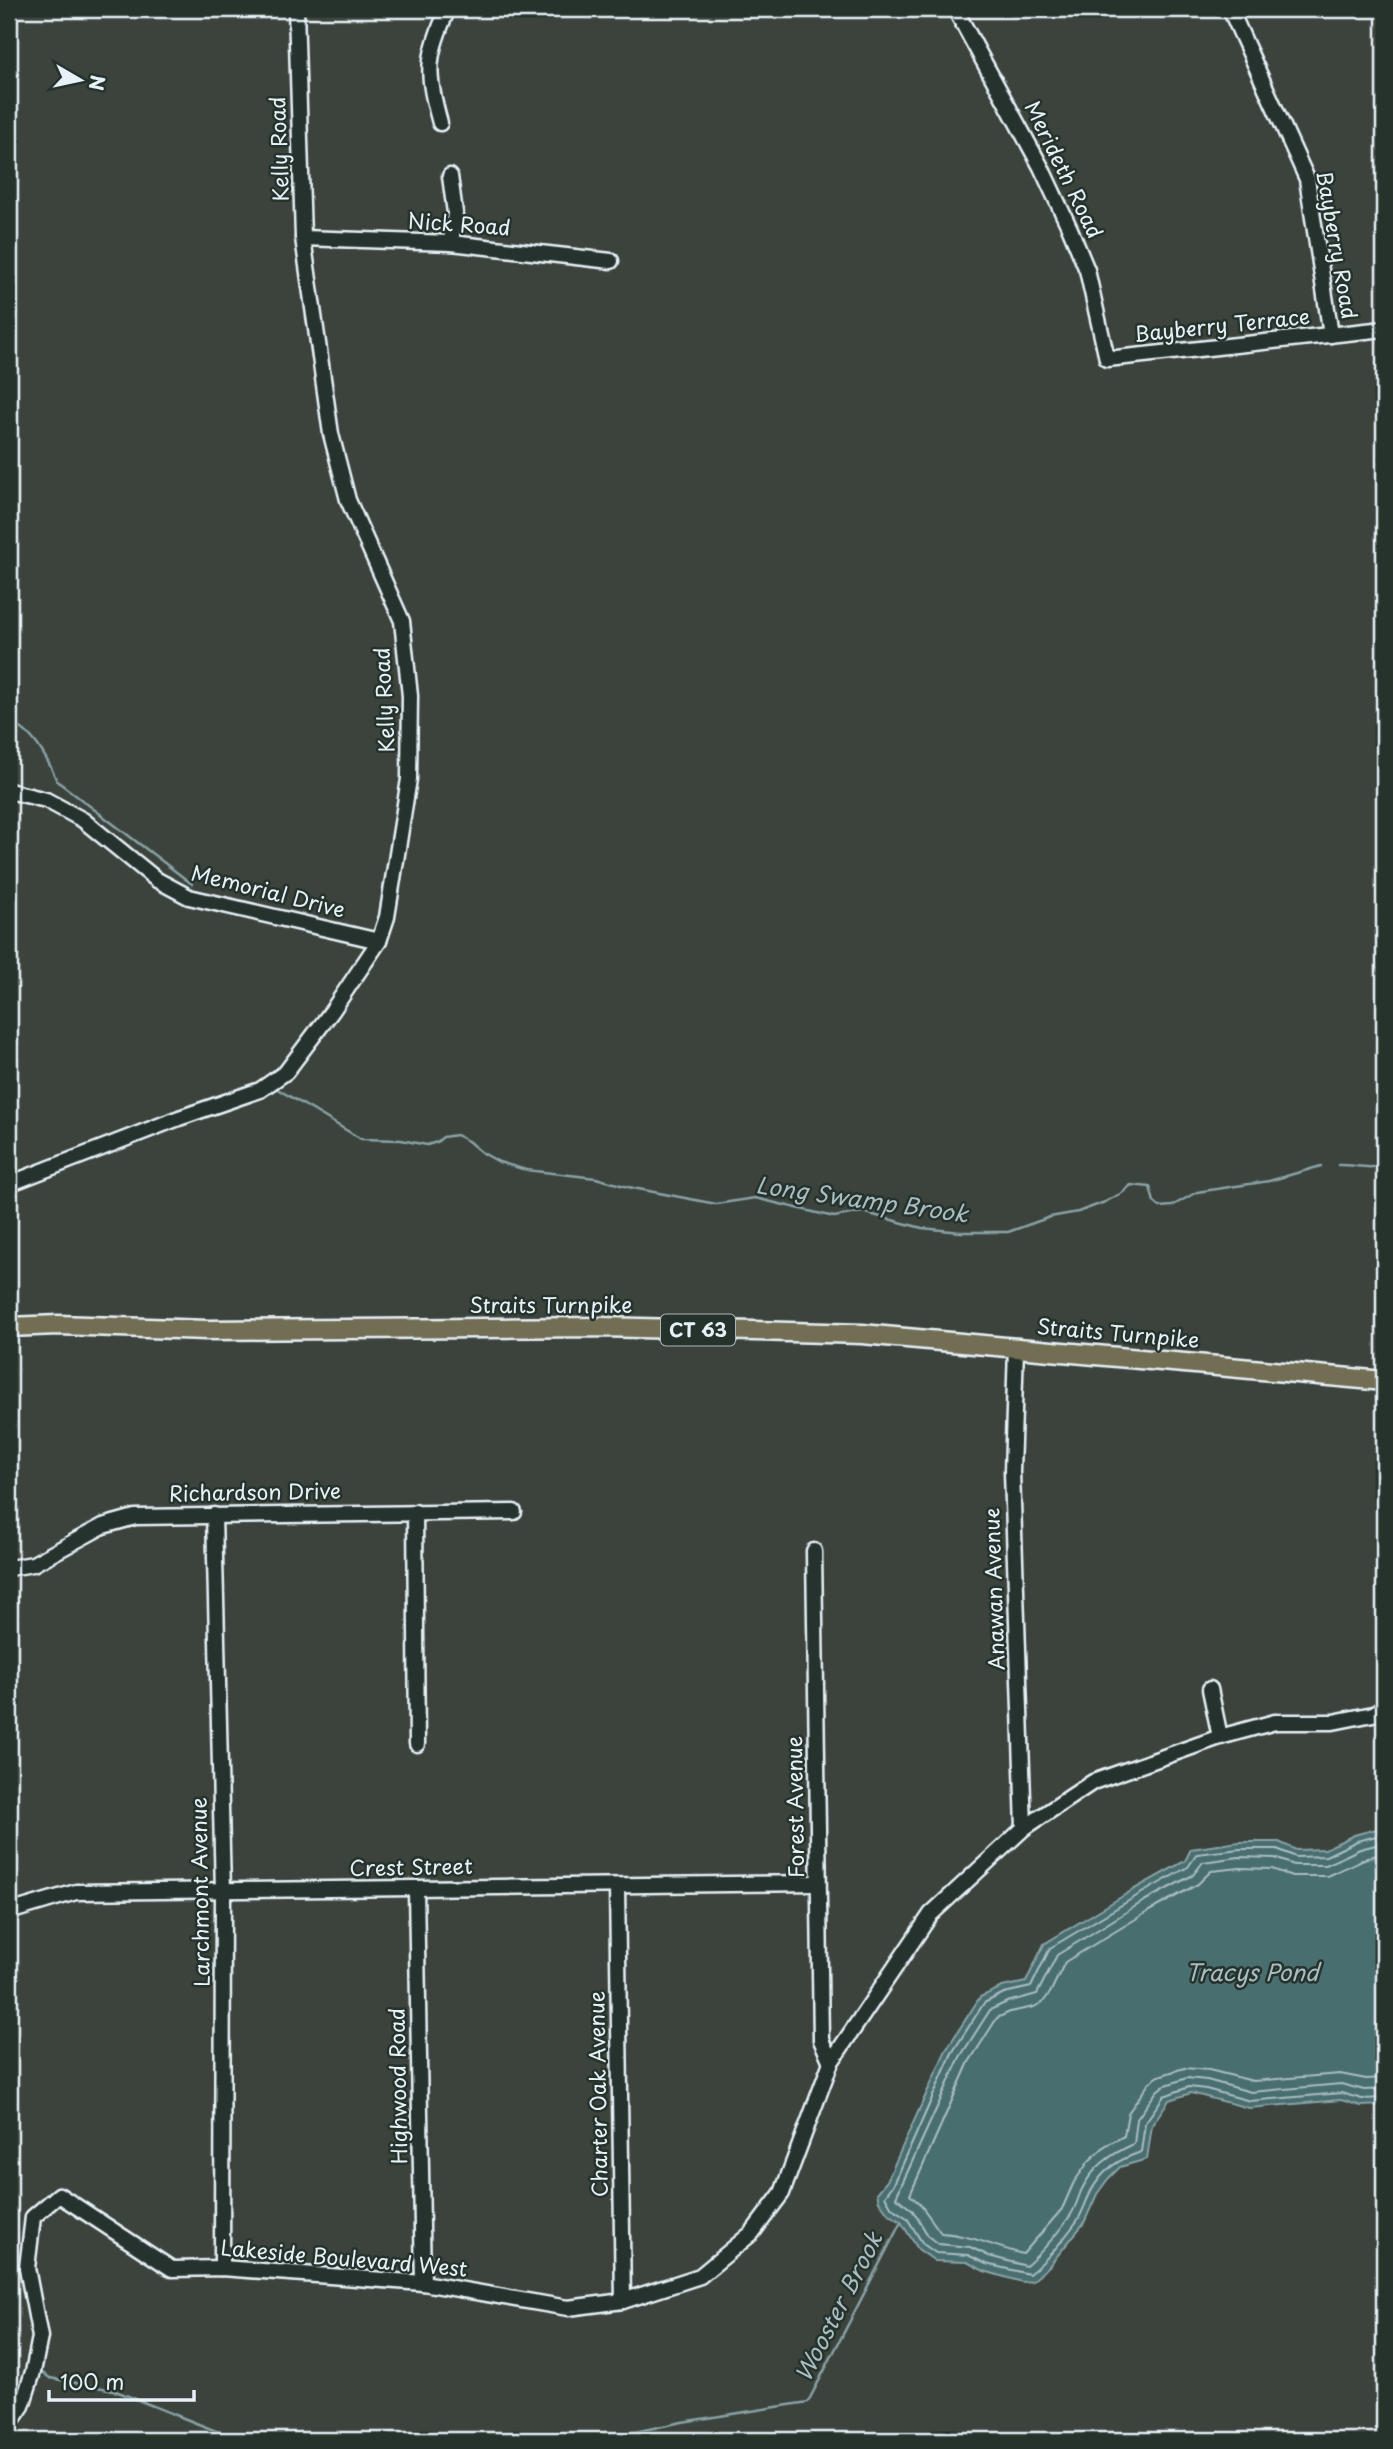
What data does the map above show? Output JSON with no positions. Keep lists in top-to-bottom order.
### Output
{
  "streets": {
    "main road": ["Straits Turnpike", "CT 63"],
    "street": [
      "Kelly Road",
      "Merideth Road",
      "Nick Road",
      "Bayberry Road",
      "Bayberry Terrace",
      "Memorial Drive",
      "Richardson Drive",
      "Anawan Avenue",
      "Forest Avenue",
      "Crest Street",
      "Larchmont Avenue",
      "Highwood Road",
      "Charter Oak Avenue",
      "Lakeside Boulevard West"
    ]
  },
  "crossings": [
    ["Kelly Road", "Nick Road"],
    ["Kelly Road", "Memorial Drive"],
    ["Merideth Road", "Bayberry Terrace"],
    ["Bayberry Road", "Bayberry Terrace"],
    ["Straits Turnpike", "Anawan Avenue"],
    ["Richardson Drive", "Larchmont Avenue"],
    ["Anawan Avenue", "Lakeside Boulevard West"],
    ["Forest Avenue", "Crest Street"],
    ["Forest Avenue", "Lakeside Boulevard West"],
    ["Crest Street", "Larchmont Avenue"],
    ["Crest Street", "Highwood Road"],
    ["Crest Street", "Charter Oak Avenue"],
    ["Larchmont Avenue", "Lakeside Boulevard West"],
    ["Highwood Road", "Lakeside Boulevard West"],
    ["Charter Oak Avenue", "Lakeside Boulevard West"]
  ],
  "water": ["Long Swamp Brook", "Tracys Pond", "Wooster Brook"],
  "scale_bar": "100 m",
  "north": "right"
}
